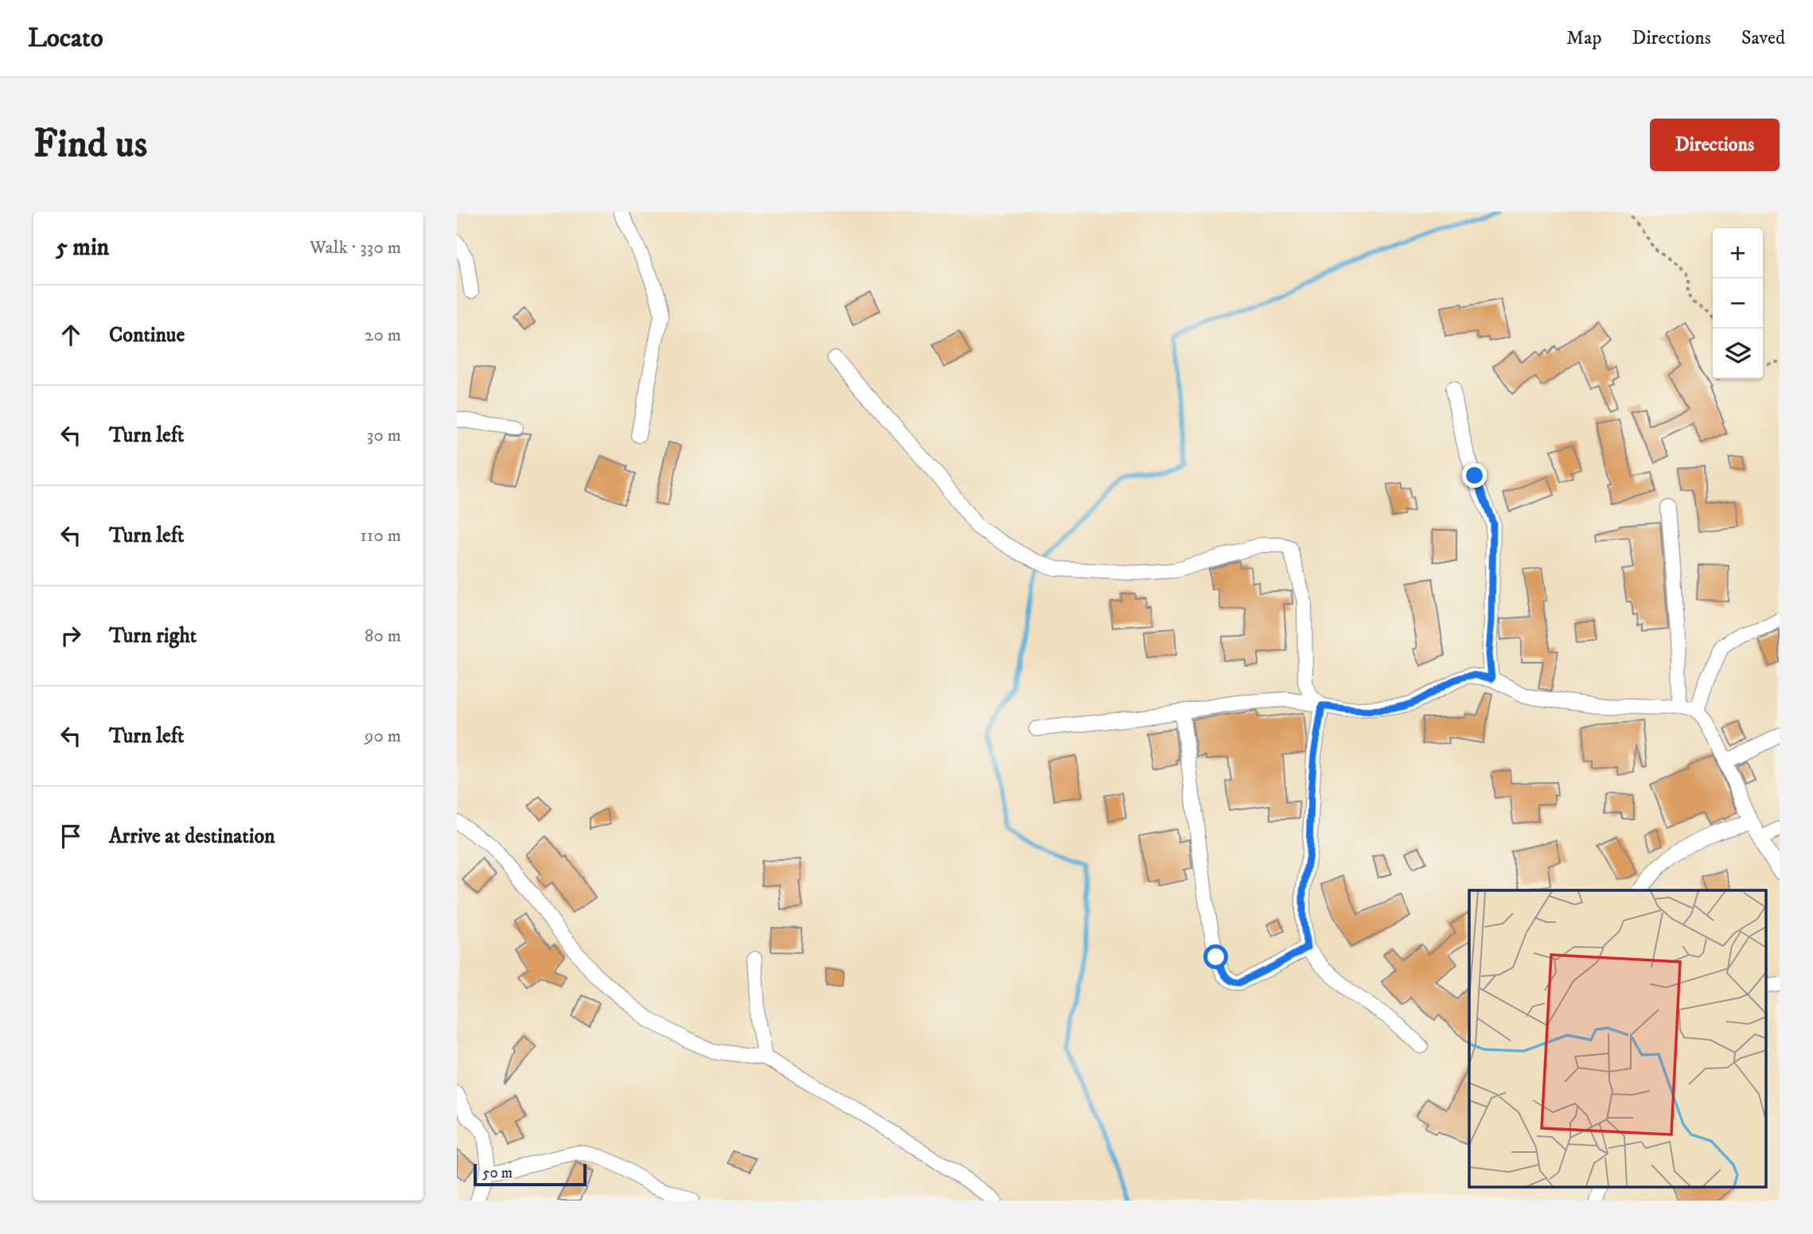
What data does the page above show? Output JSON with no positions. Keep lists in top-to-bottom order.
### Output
{
  "scale_bar": "50 m",
  "page": {
    "header": "Locato",
    "nav": ["Map", "Directions", "Saved"],
    "buttons": "Directions",
    "title": "Find us",
    "heading": ["5 min", "Walk · 330 m"],
    "map_buttons": ["+", "−"],
    "list": [
      ["Continue", "20 m"],
      ["Turn left", "30 m"],
      ["Turn left", "110 m"],
      ["Turn right", "80 m"],
      ["Turn left", "90 m"],
      "Arrive at destination"
    ],
    "scale": "50 m"
  }
}
